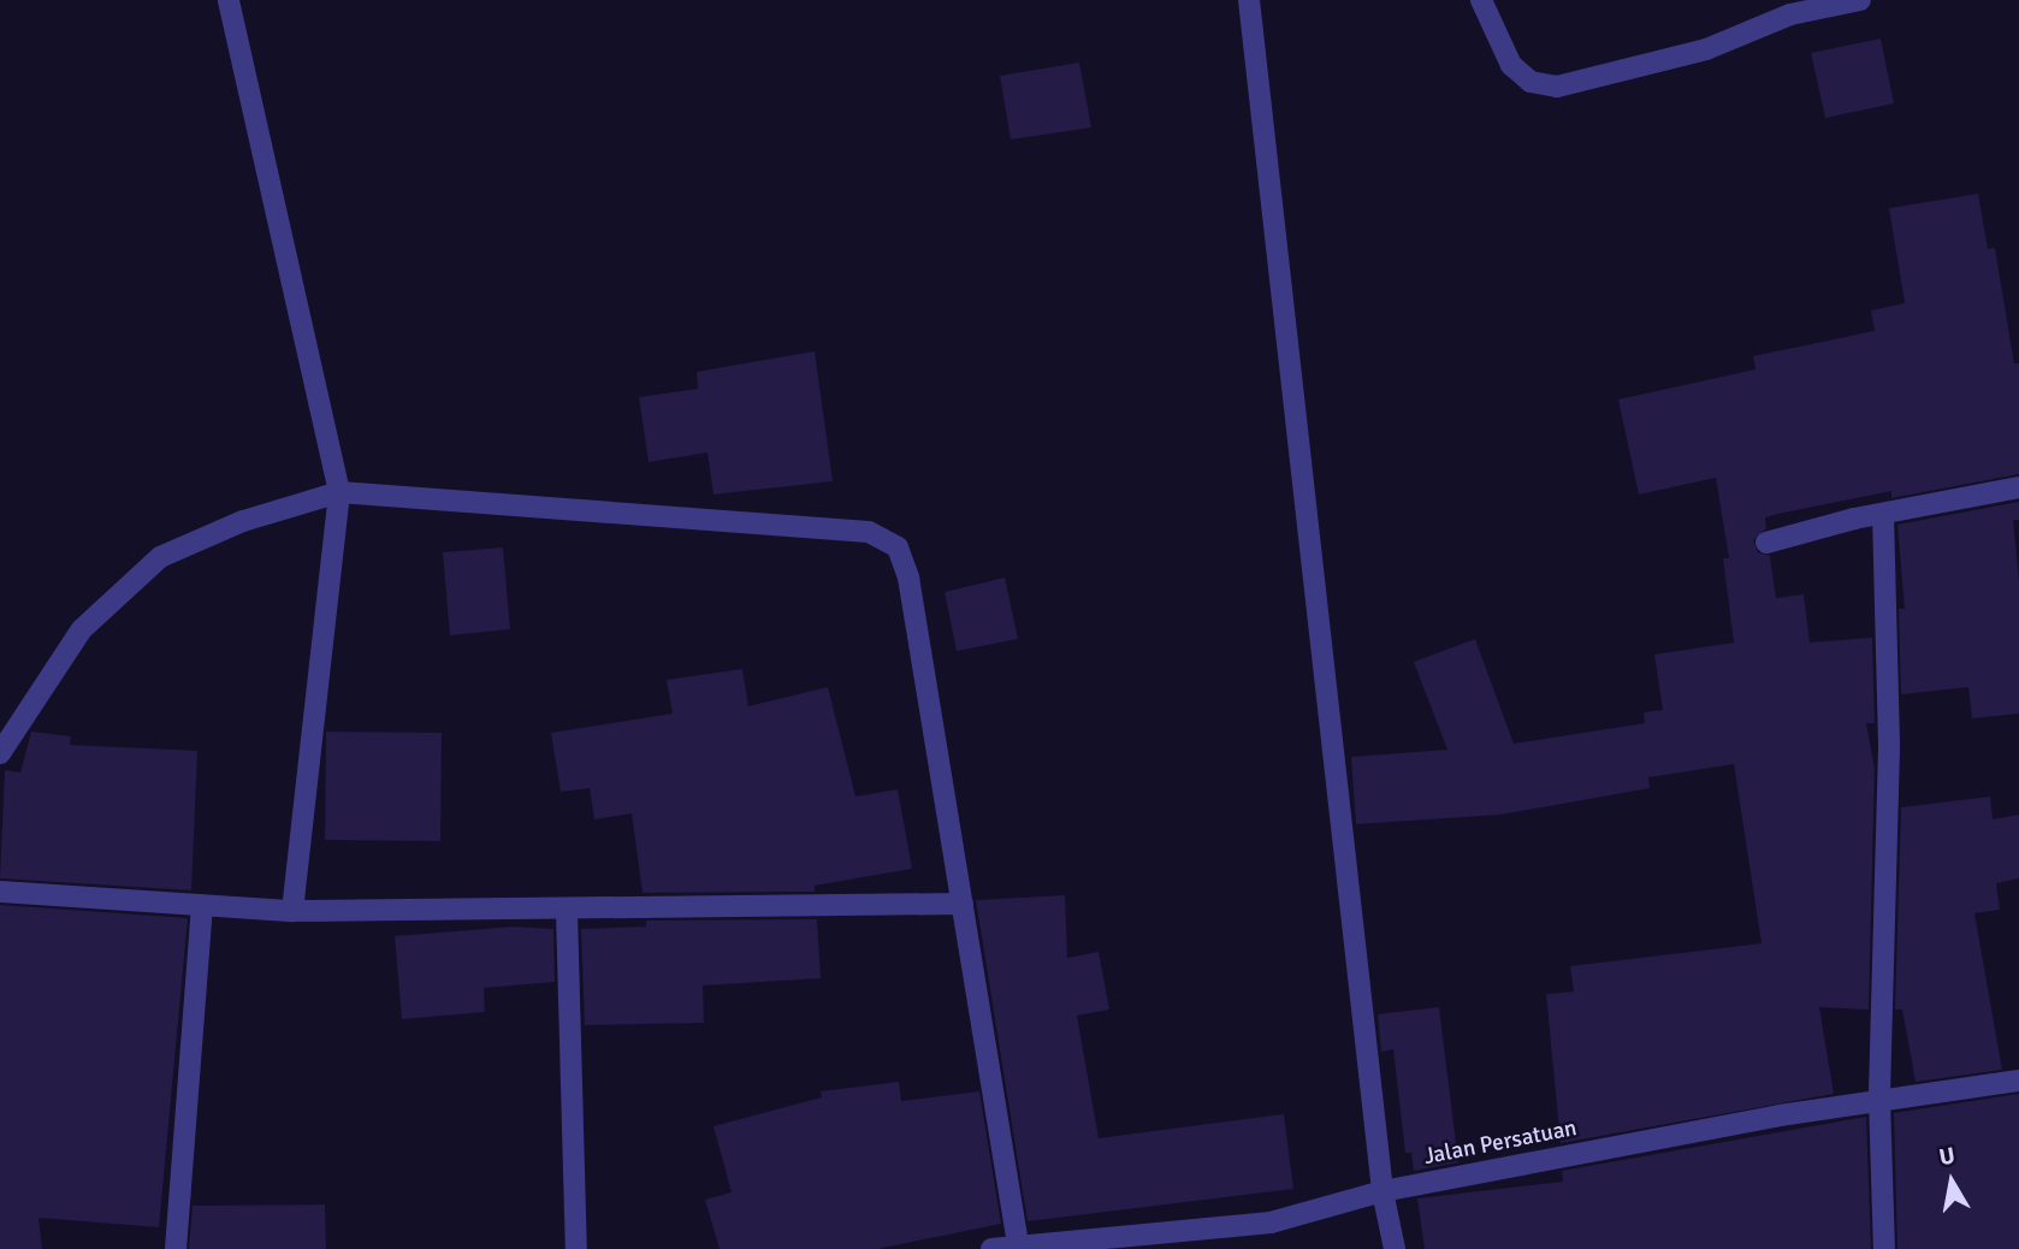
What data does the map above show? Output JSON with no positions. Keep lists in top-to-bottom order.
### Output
{
  "streets": {
    "street": ["Jalan Persatuan"]
  },
  "north": "top"
}
